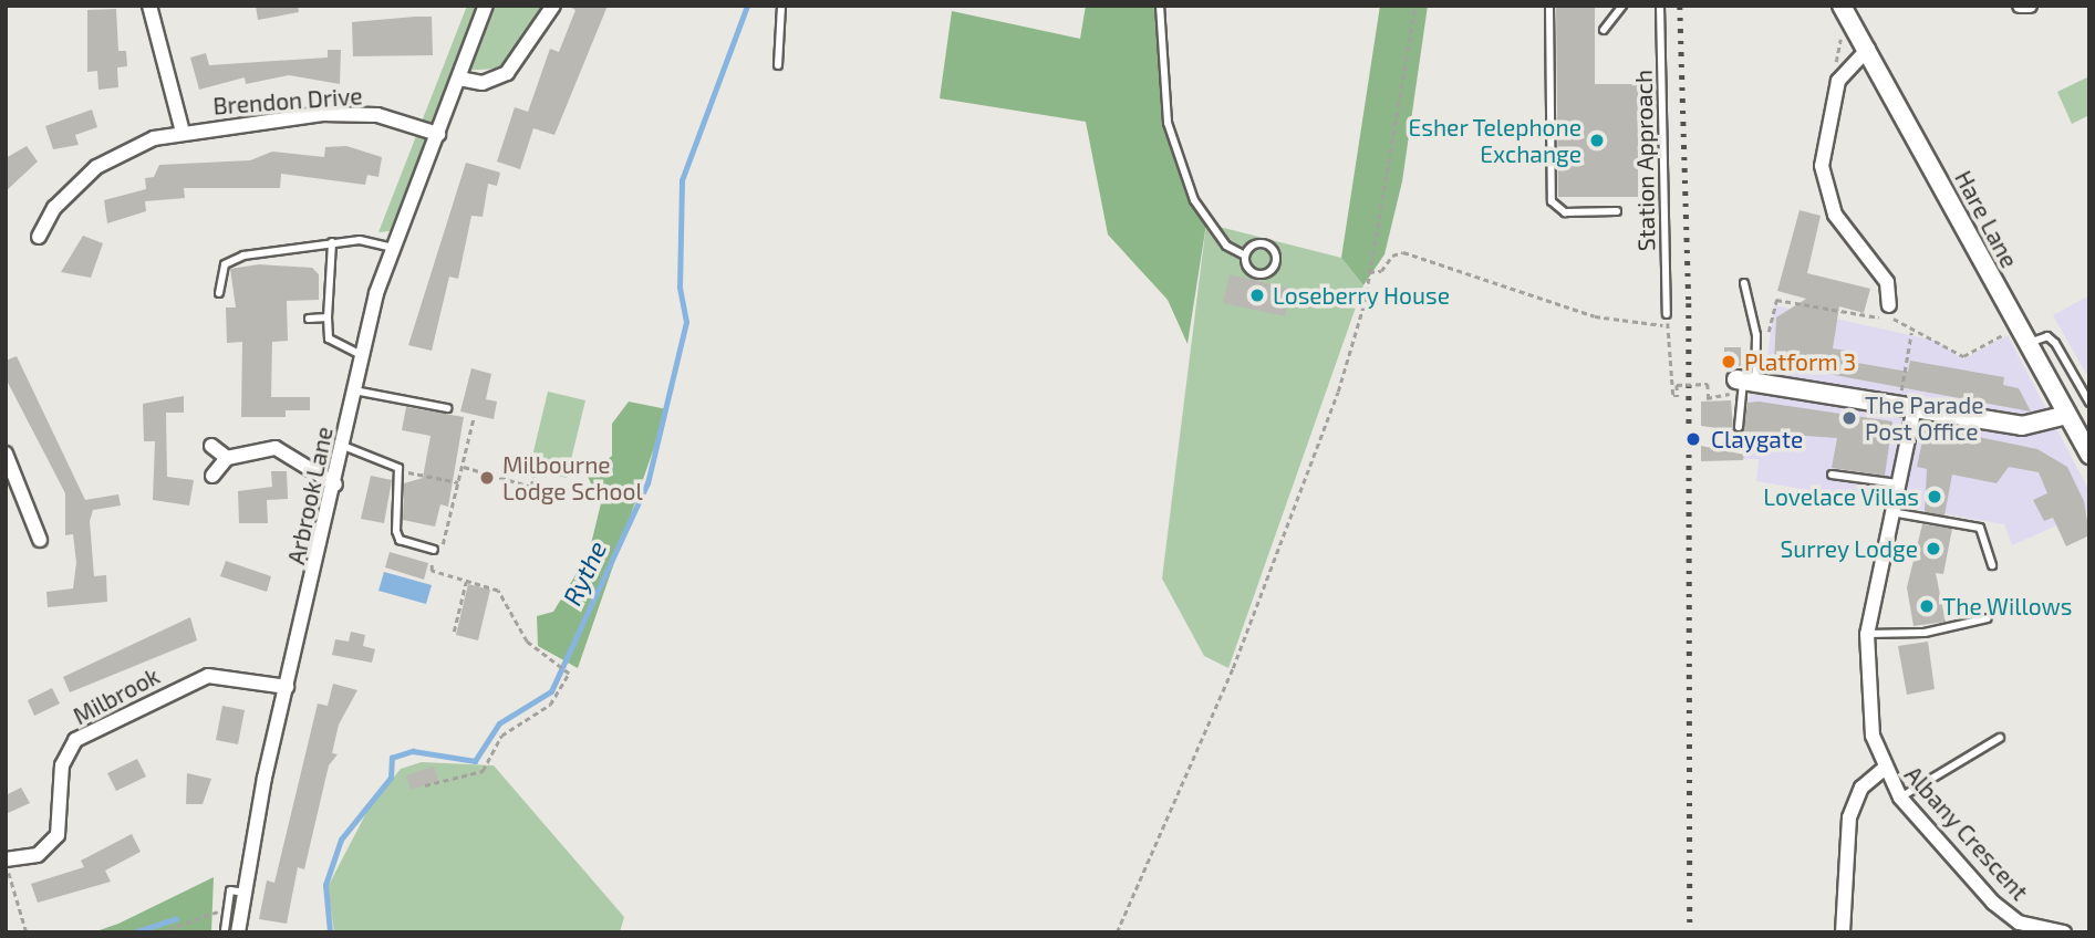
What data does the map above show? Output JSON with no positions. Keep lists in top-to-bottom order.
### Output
{
  "streets": {
    "street": [
      "Brendon Drive",
      "Hare Lane",
      "Arbrook Lane",
      "Milbrook",
      "Albany Crescent"
    ],
    "lane": ["Station Approach"]
  },
  "crossings": [
    ["Brendon Drive", "Arbrook Lane"],
    ["Arbrook Lane", "Milbrook"]
  ],
  "water": ["Rythe"],
  "places": [
    "Esher Telephone Exchange",
    "Loseberry House",
    "Platform 3",
    "The Parade Post Office",
    "Claygate",
    "Milbourne Lodge School",
    "Lovelace Villas",
    "Surrey Lodge",
    "The Willows"
  ]
}
